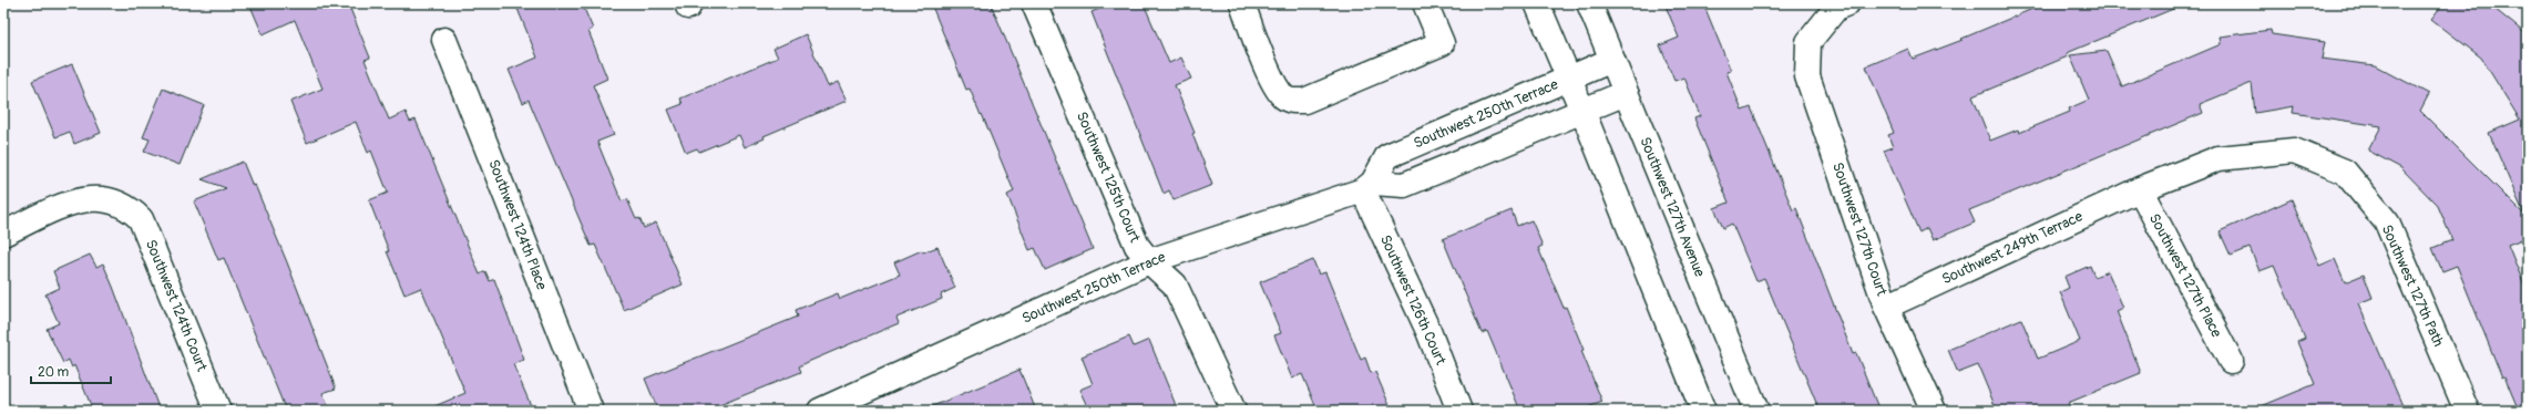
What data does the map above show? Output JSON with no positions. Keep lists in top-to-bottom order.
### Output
{
  "streets": {
    "street": [
      "Southwest 250th Terrace",
      "Southwest 125th Court",
      "Southwest 127th Avenue",
      "Southwest 124th Place",
      "Southwest 127th Court",
      "Southwest 249th Terrace",
      "Southwest 127th Place",
      "Southwest 127th Path",
      "Southwest 126th Court",
      "Southwest 124th Court"
    ]
  },
  "crossings": [
    ["Southwest 250th Terrace", "Southwest 125th Court"],
    ["Southwest 250th Terrace", "Southwest 127th Avenue"],
    ["Southwest 250th Terrace", "Southwest 126th Court"],
    ["Southwest 127th Court", "Southwest 249th Terrace"],
    ["Southwest 249th Terrace", "Southwest 127th Place"],
    ["Southwest 249th Terrace", "Southwest 127th Path"],
    ["Southwest 127th Place", "Southwest 127th Path"]
  ],
  "scale_bar": "20 m"
}
